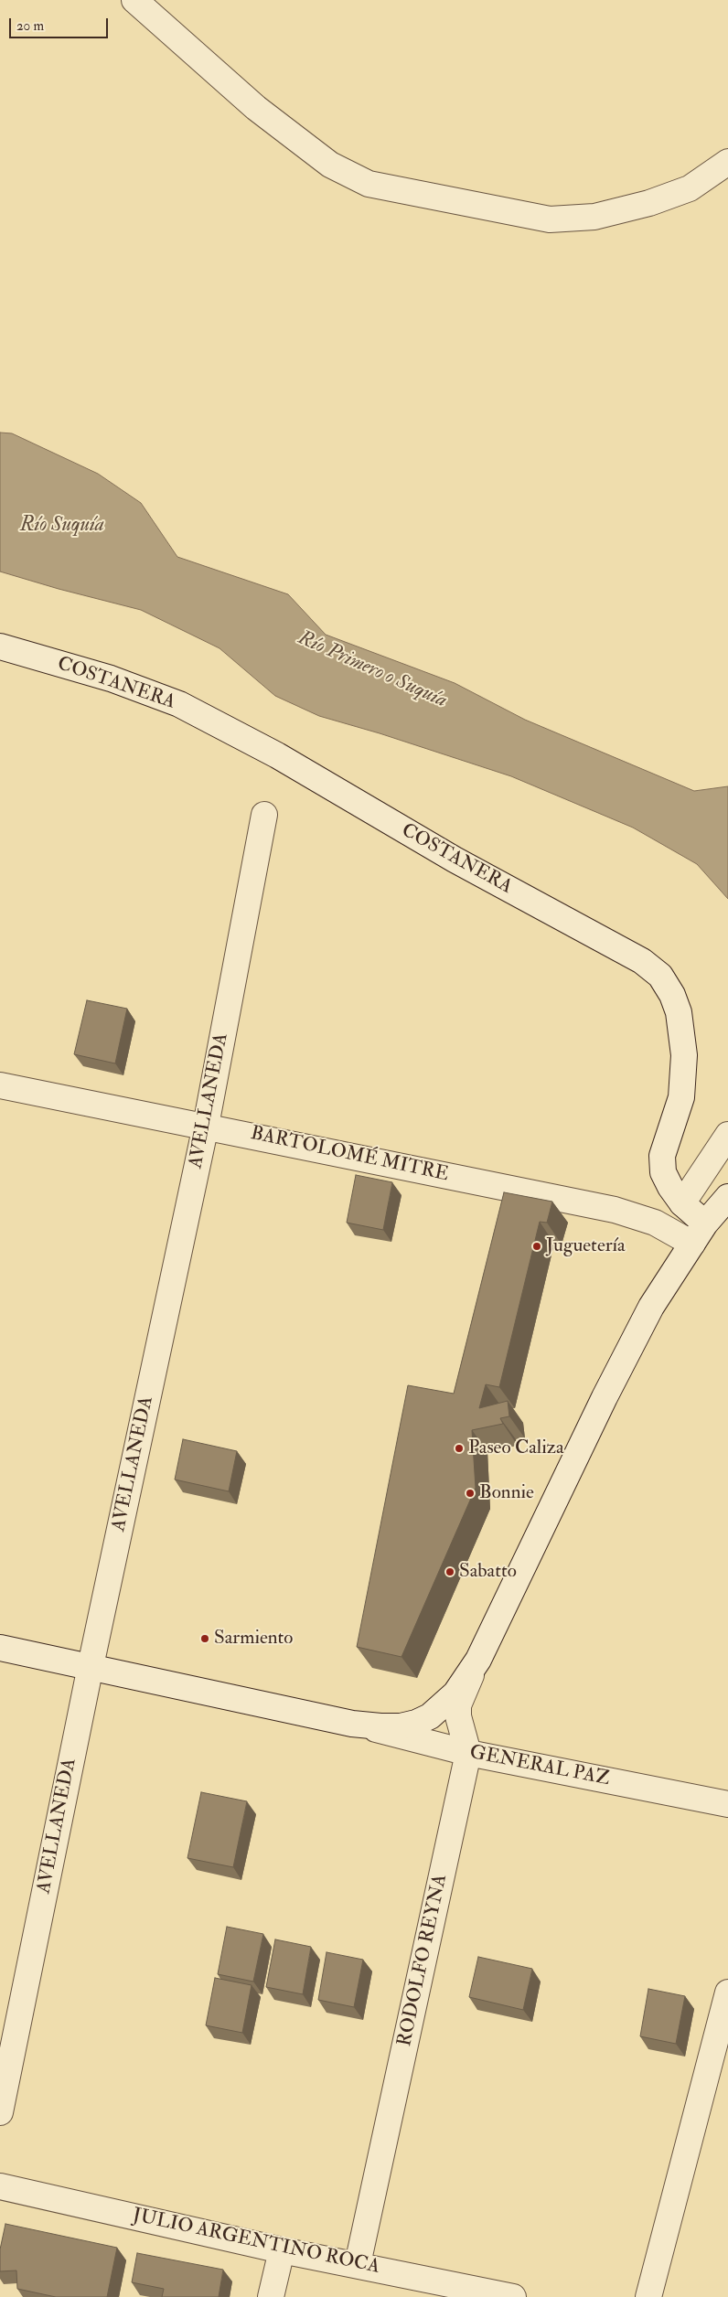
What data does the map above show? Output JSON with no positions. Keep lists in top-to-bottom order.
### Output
{
  "streets": {
    "street": [
      "COSTANERA",
      "AVELLANEDA",
      "BARTOLOMÉ MITRE",
      "GENERAL PAZ",
      "RODOLFO REYNA",
      "JULIO ARGENTINO ROCA"
    ]
  },
  "crossings": [
    ["COSTANERA", "BARTOLOMÉ MITRE"],
    ["AVELLANEDA", "BARTOLOMÉ MITRE"],
    ["GENERAL PAZ", "RODOLFO REYNA"],
    ["RODOLFO REYNA", "JULIO ARGENTINO ROCA"]
  ],
  "water": ["Río Suquía", "Río Primero o Suquía"],
  "places": [
    "Juguetería",
    "Paseo Caliza",
    "Bonnie",
    "Sabatto",
    "Sarmiento"
  ],
  "scale_bar": "20 m"
}
